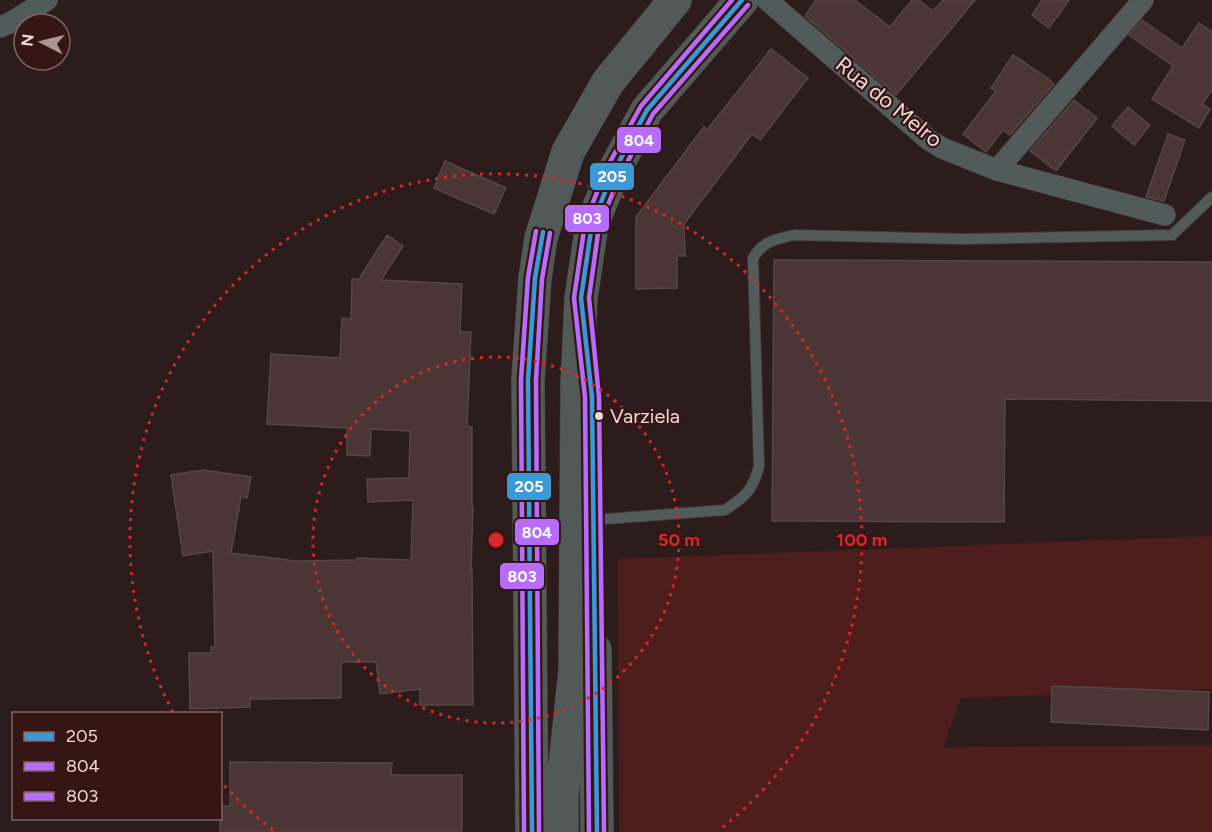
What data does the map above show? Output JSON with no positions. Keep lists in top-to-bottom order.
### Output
{
  "streets": {
    "street": ["Rua do Melro"]
  },
  "places": ["Varziela"],
  "lines": ["transit line 205", "transit line 803", "transit line 804"],
  "legend": ["205", "804", "803"],
  "north": "left",
  "rings": ["50 m", "100 m"]
}
